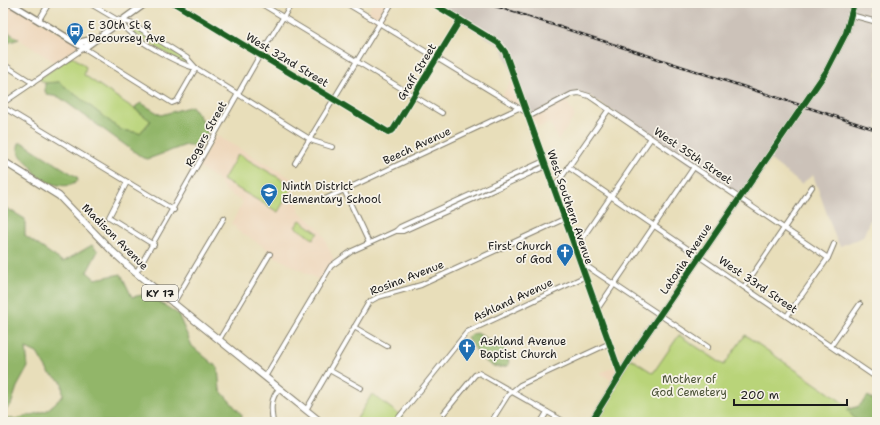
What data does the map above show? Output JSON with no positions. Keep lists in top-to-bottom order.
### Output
{
  "streets": {
    "main road": ["Madison Avenue", "KY 17"],
    "street": [
      "West 32nd Street",
      "Graff Street",
      "Rogers Street",
      "Beech Avenue",
      "West 35th Street",
      "West Southern Avenue",
      "Latonia Avenue",
      "Rosina Avenue",
      "West 33rd Street",
      "Ashland Avenue"
    ]
  },
  "crossings": [
    ["West 32nd Street", "Graff Street"],
    ["West 32nd Street", "Rogers Street"],
    ["Graff Street", "West Southern Avenue"],
    ["Rogers Street", "Madison Avenue"],
    ["West 35th Street", "West Southern Avenue"],
    ["West 35th Street", "Latonia Avenue"],
    ["West Southern Avenue", "Latonia Avenue"],
    ["West Southern Avenue", "Rosina Avenue"],
    ["West Southern Avenue", "Ashland Avenue"],
    ["Madison Avenue", "Rosina Avenue"],
    ["Latonia Avenue", "West 33rd Street"]
  ],
  "parks": ["Mother of God Cemetery"],
  "places": {
    "bus stop": ["E 30th St & Decoursey Ave"],
    "school or university": ["Ninth District Elementary School"],
    "church": ["First Church of God", "Ashland Avenue Baptist Church"]
  },
  "scale_bar": "200 m"
}
